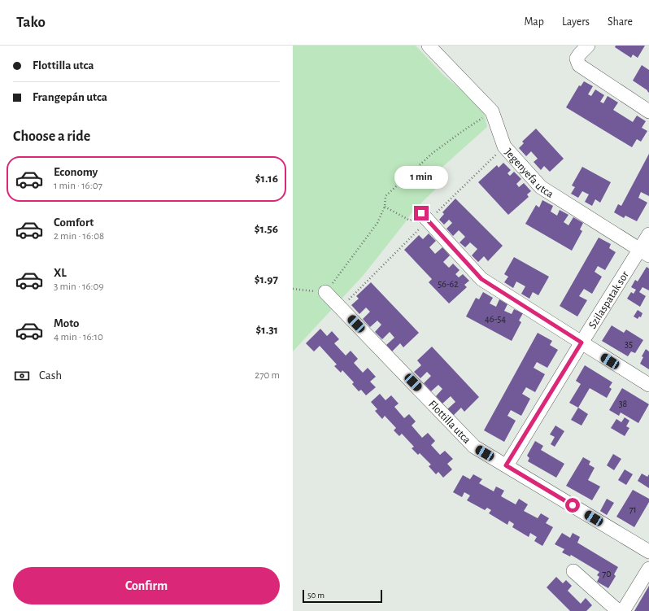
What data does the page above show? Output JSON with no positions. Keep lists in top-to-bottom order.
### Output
{
  "streets": {
    "street": ["Jegenyefa utca", "Szilaspatak sor", "Flottilla utca"]
  },
  "crossings": [
    ["Jegenyefa utca", "Szilaspatak sor"],
    ["Szilaspatak sor", "Flottilla utca"]
  ],
  "house_numbers": [
    "56-62",
    "46-54",
    "35",
    "38",
    "71",
    "70"
  ],
  "scale_bar": "50 m",
  "page": {
    "header": "Tako",
    "nav": ["Map", "Layers", "Share"],
    "banner": ["Flottilla utca", "Frangepán utca"],
    "heading": "Choose a ride",
    "list": [
      {
        "name": "Economy",
        "note": "1 min · 16:07",
        "value": "$1.16"
      },
      {
        "name": "Comfort",
        "note": "2 min · 16:08",
        "value": "$1.56"
      },
      {
        "name": "XL",
        "note": "3 min · 16:09",
        "value": "$1.97"
      },
      {
        "name": "Moto",
        "note": "4 min · 16:10",
        "value": "$1.31"
      }
    ],
    "bubble": "1 min",
    "pay": ["Cash", "270 m"],
    "buttons": "Confirm",
    "scale": "50 m"
  }
}
